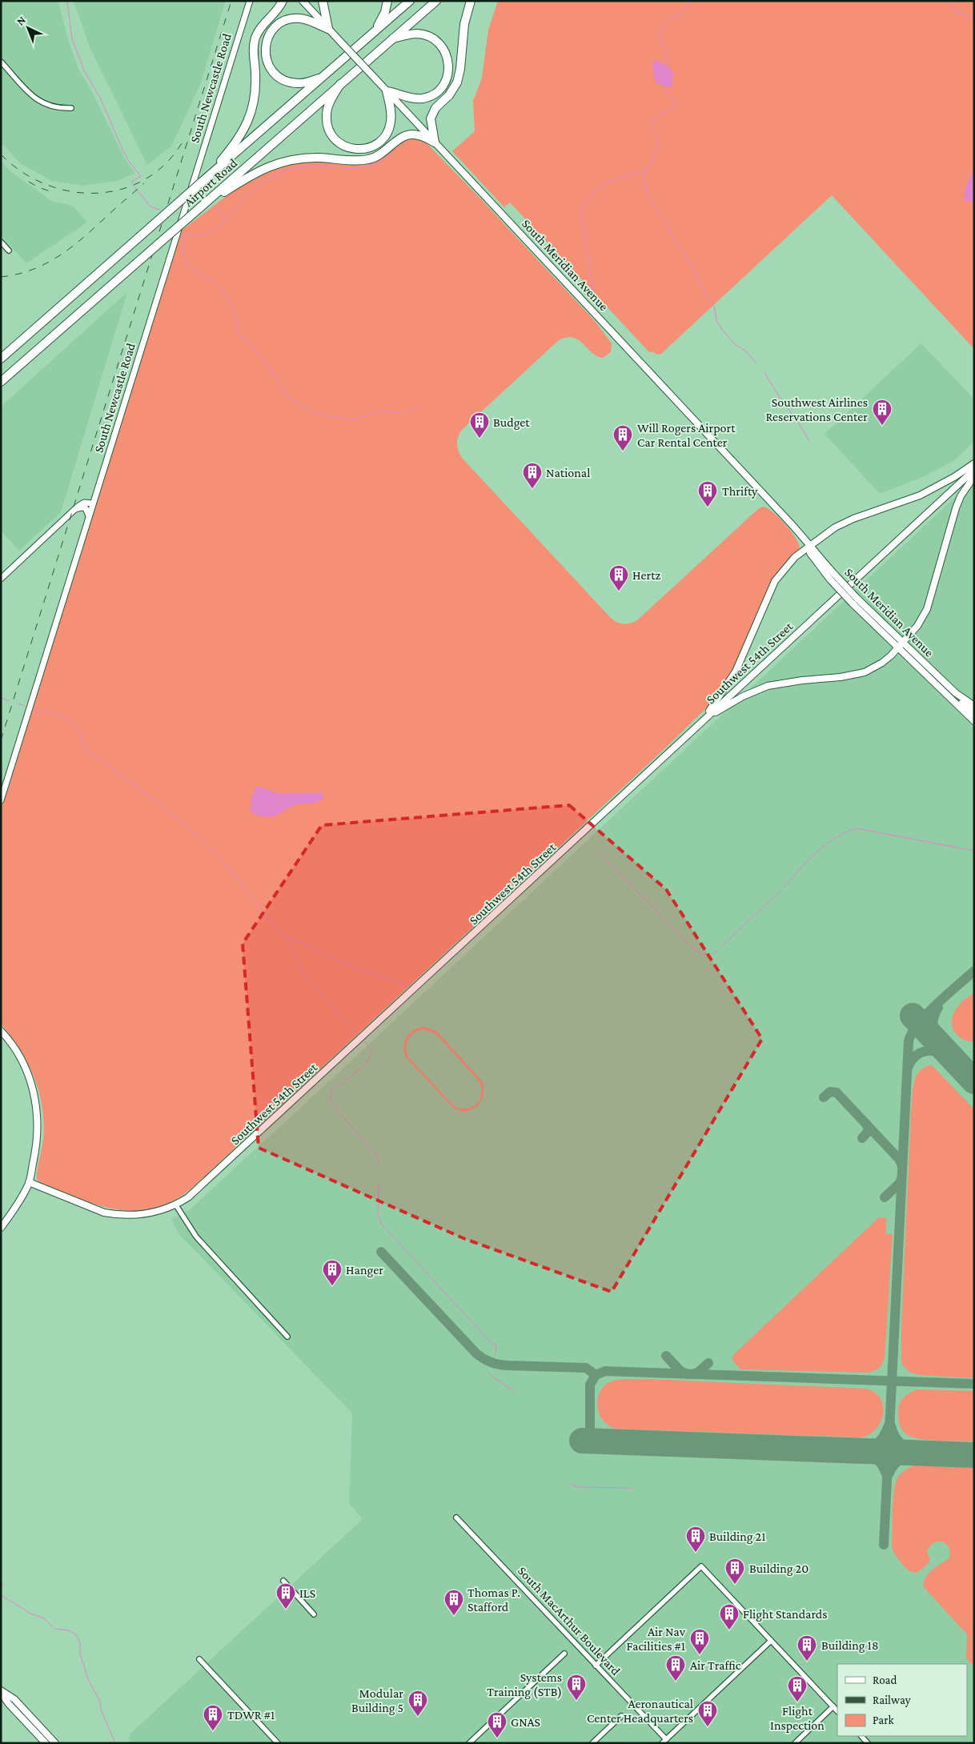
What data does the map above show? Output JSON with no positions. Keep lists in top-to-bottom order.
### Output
{
  "streets": {
    "highway": ["Airport Road"],
    "main road": ["South Meridian Avenue", "Southwest 54th Street"],
    "street": ["South Newcastle Road", "South MacArthur Boulevard"]
  },
  "places": {
    "building": [
      "Southwest Airlines Reservations Center",
      "Budget",
      "Will Rogers Airport Car Rental Center",
      "National",
      "Thrifty",
      "Hertz",
      "Hanger",
      "Building 21",
      "Building 20",
      "ILS",
      "Thomas P. Stafford",
      "Flight Standards",
      "Air Nav Facilities #1",
      "Building 18",
      "Air Traffic",
      "Systems Training (STB)",
      "Flight Inspection",
      "Modular Building 5",
      "Aeronautical Center Headquarters",
      "TDWR #1",
      "GNAS"
    ]
  },
  "legend": ["Road", "Railway", "Park"],
  "north": "top left"
}
